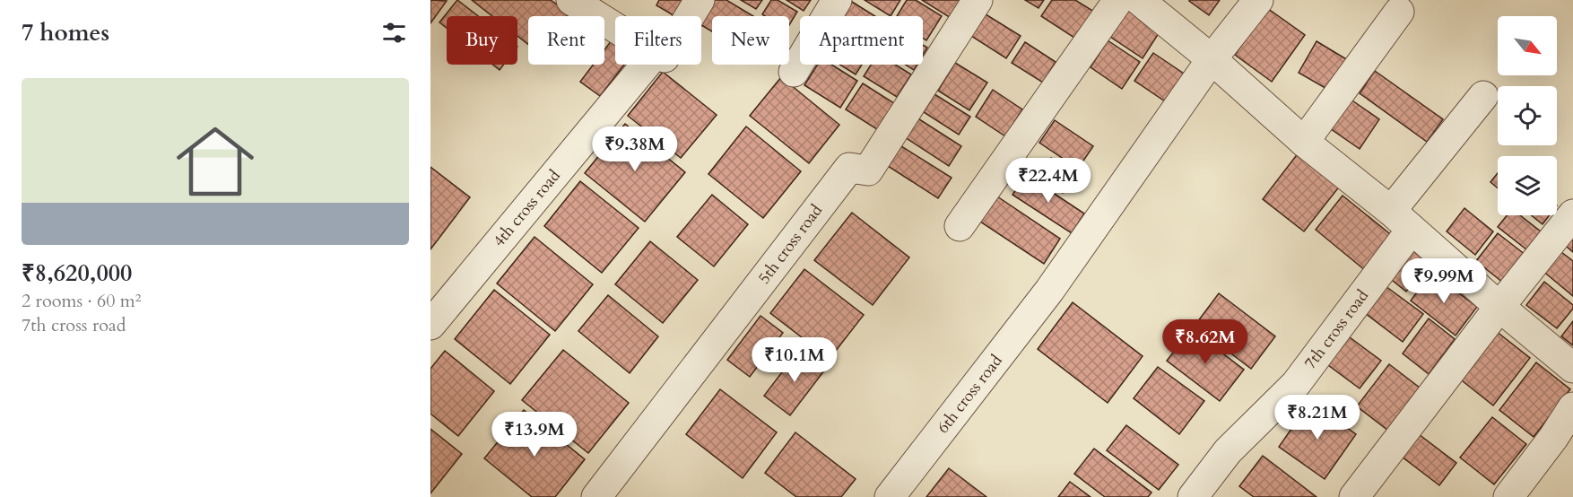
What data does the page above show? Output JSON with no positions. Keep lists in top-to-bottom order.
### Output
{
  "streets": {
    "street": [
      "4th cross road",
      "5th cross road",
      "7th cross road",
      "6th cross road"
    ]
  },
  "north": "bottom right",
  "page": {
    "heading": "7 homes",
    "chip": [
      "Buy",
      "Rent",
      "Filters",
      "New",
      "Apartment"
    ],
    "list": [
      {
        "name": "₹8,620,000",
        "note": "2 rooms · 60 m² · 7th cross road"
      }
    ],
    "price": [
      "₹9.38M",
      "₹22.4M",
      "₹9.99M",
      "₹8.62M",
      "₹10.1M",
      "₹8.21M",
      "₹13.9M"
    ]
  }
}
